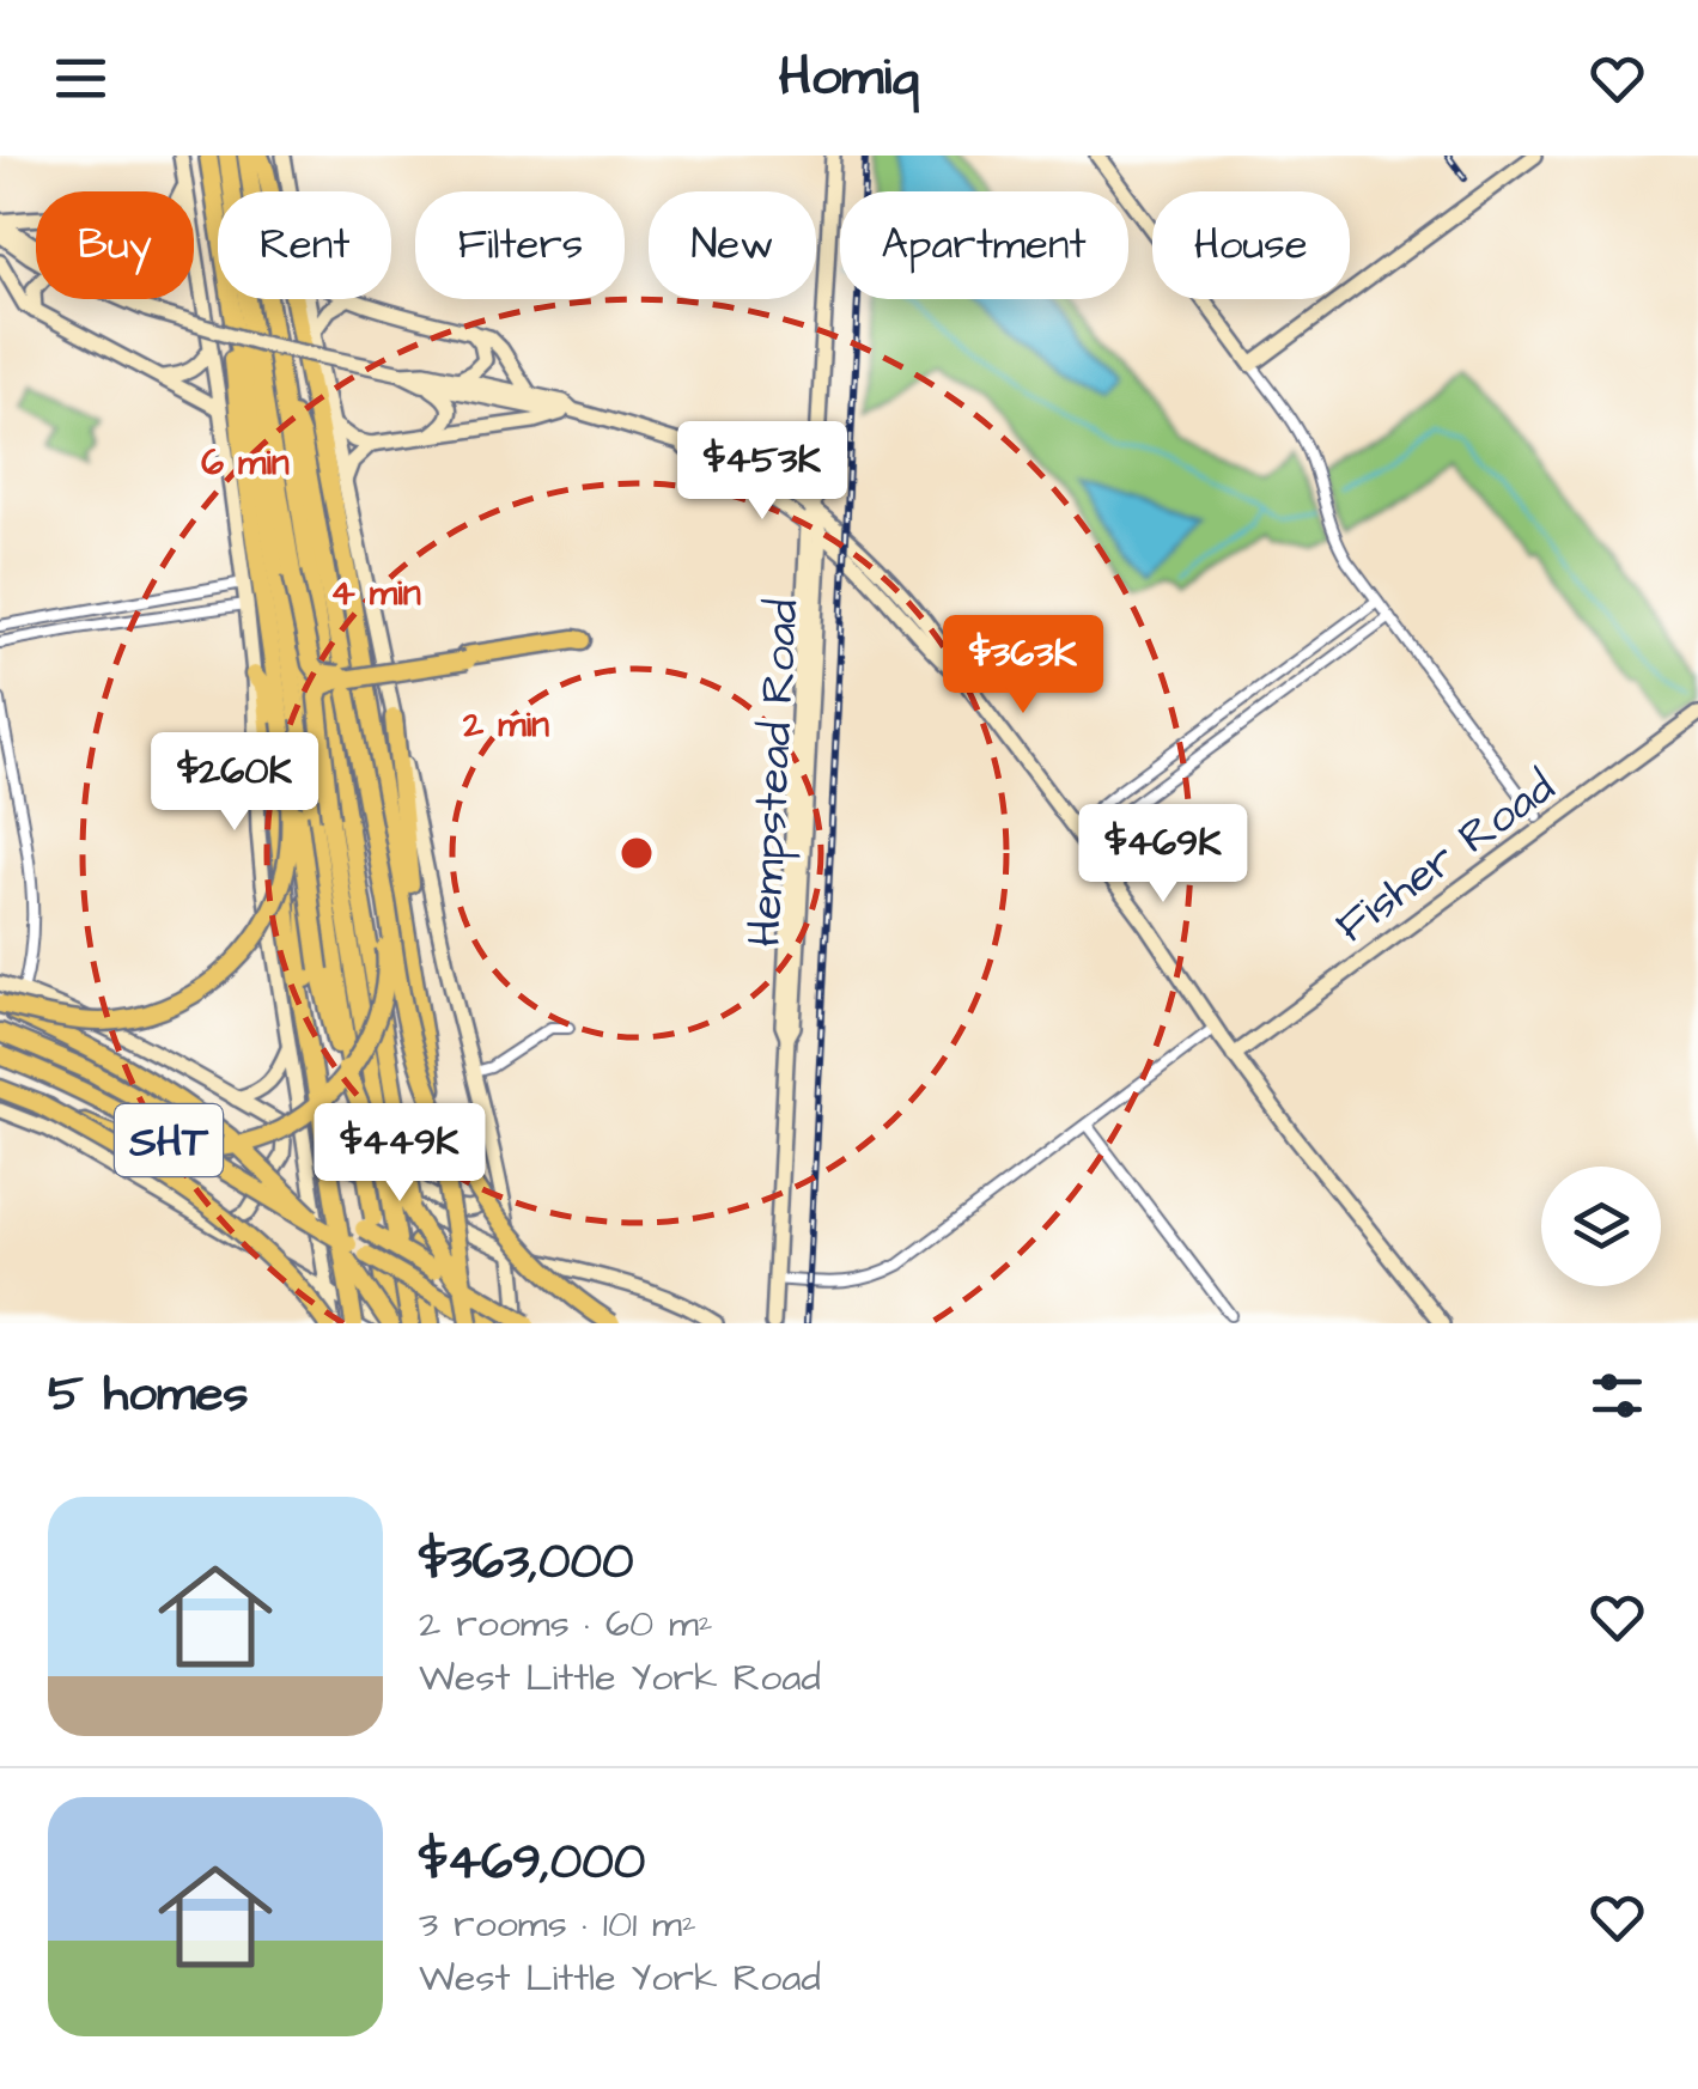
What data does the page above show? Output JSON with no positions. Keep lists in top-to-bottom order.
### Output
{
  "streets": {
    "highway": ["SHT"],
    "main road": ["Hempstead Road", "Fisher Road"]
  },
  "page": {
    "header": "Homiq",
    "chip": [
      "Buy",
      "Rent",
      "Filters",
      "New",
      "Apartment",
      "House"
    ],
    "price": [
      "$453K",
      "$363K",
      "$260K",
      "$469K",
      "$449K"
    ],
    "heading": "5 homes",
    "list": [
      {
        "name": "$363,000",
        "note": "2 rooms · 60 m² · West Little York Road"
      },
      {
        "name": "$469,000",
        "note": "3 rooms · 101 m² · West Little York Road"
      }
    ]
  },
  "rings": ["6 min", "4 min", "2 min"]
}
